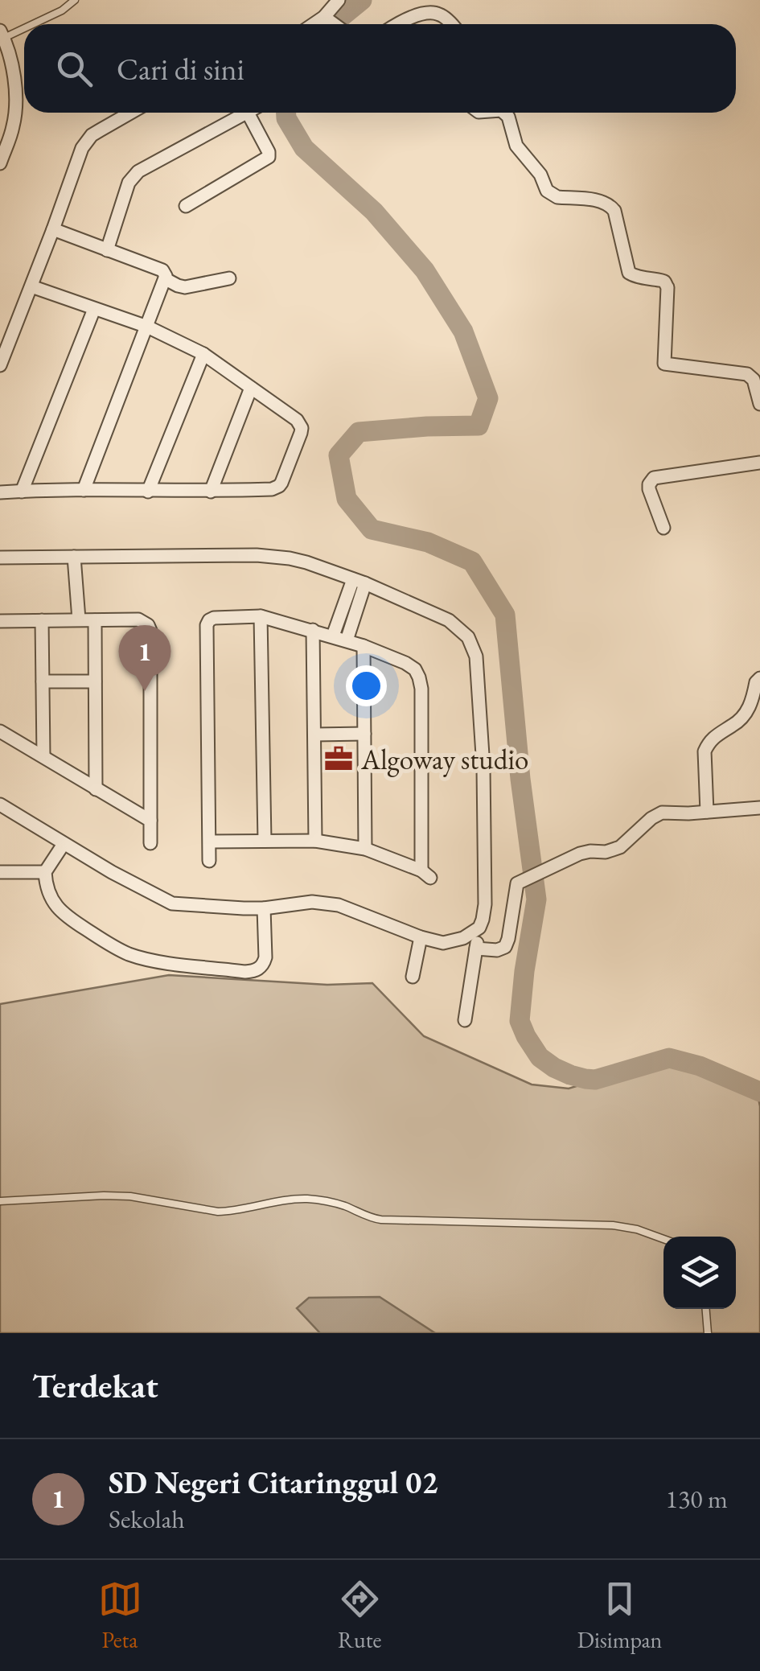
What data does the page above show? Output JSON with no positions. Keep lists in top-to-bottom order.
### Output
{
  "places": {
    "office": ["Algoway studio"]
  },
  "page": {
    "search": "Cari di sini",
    "pins": "1",
    "heading": "Terdekat",
    "list": [
      {
        "mark": "1",
        "name": "SD Negeri Citaringgul 02",
        "note": "Sekolah",
        "value": "130 m"
      }
    ],
    "nav": ["Peta", "Rute", "Disimpan"]
  }
}
